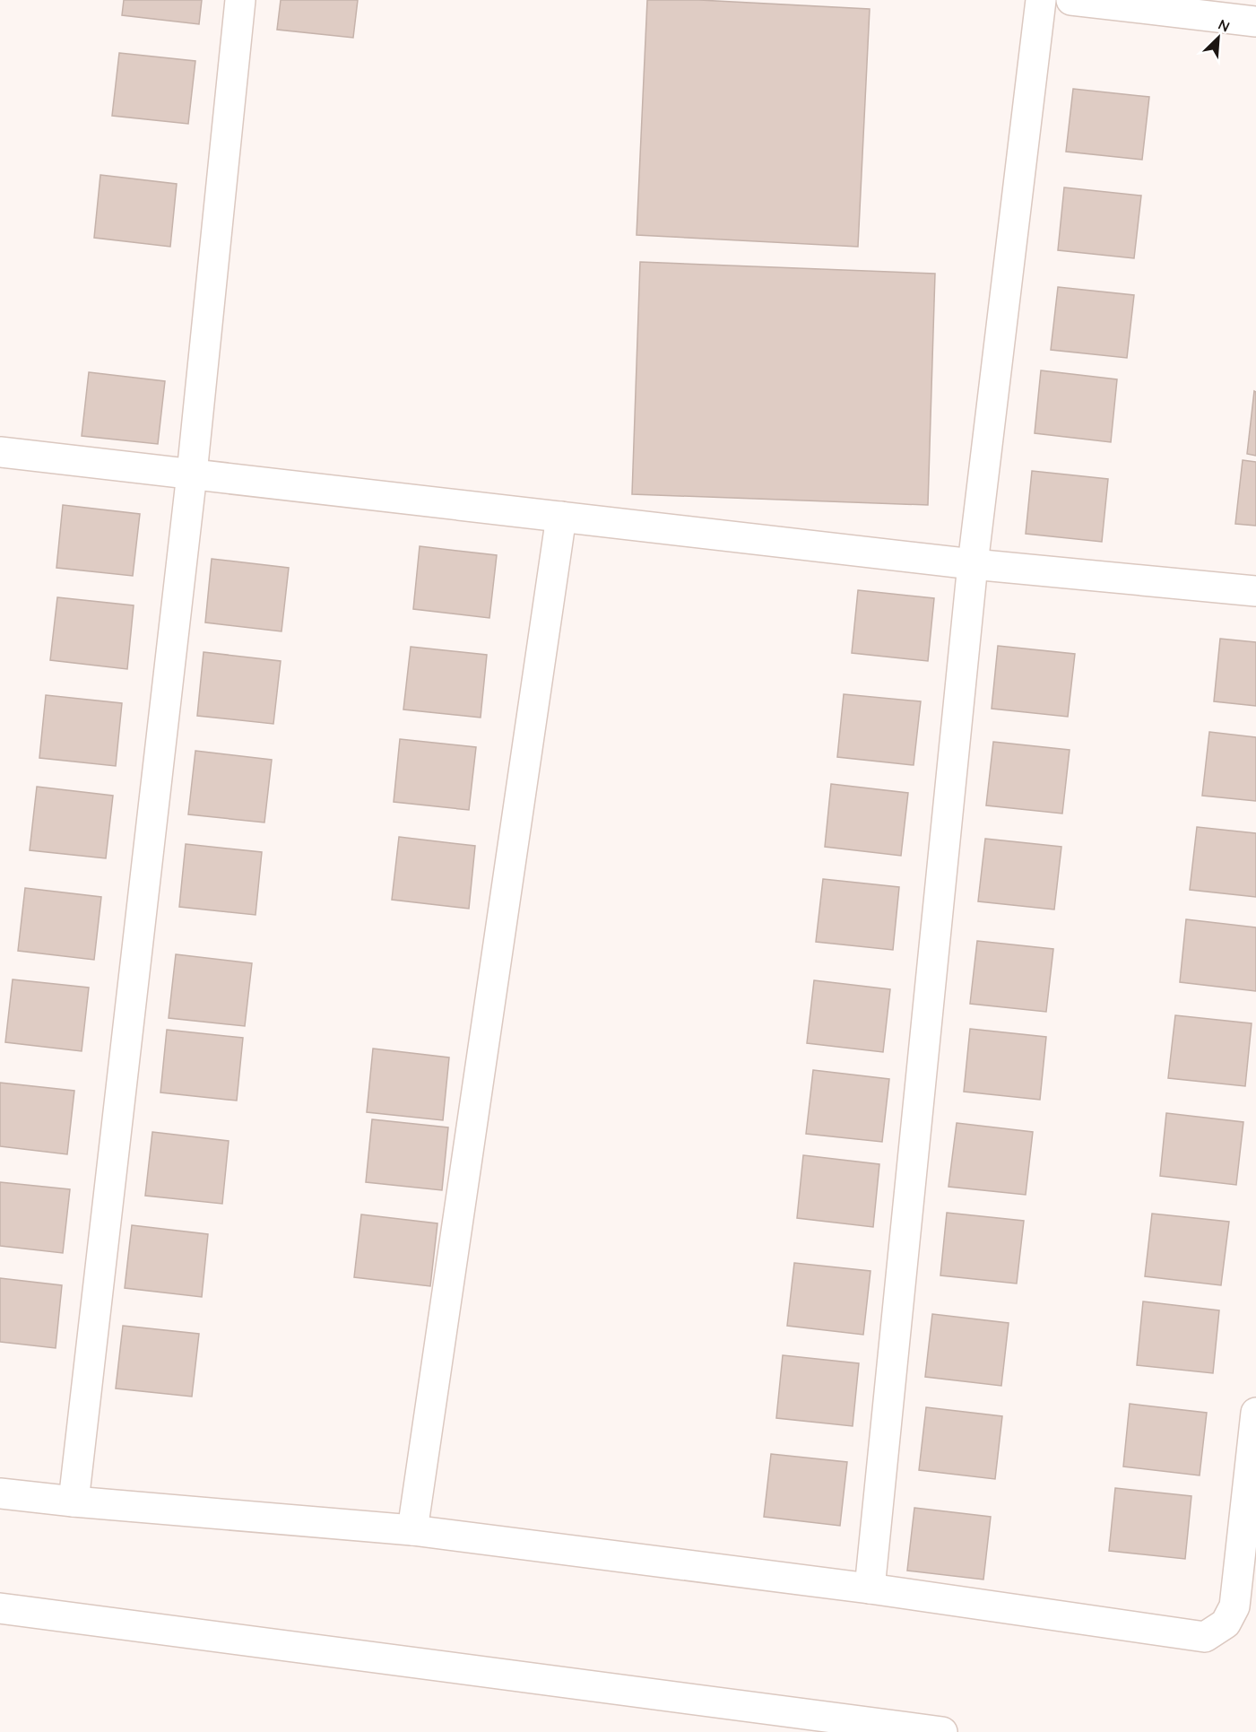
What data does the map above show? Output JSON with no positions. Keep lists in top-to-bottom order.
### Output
{
  "north": "top right"
}
